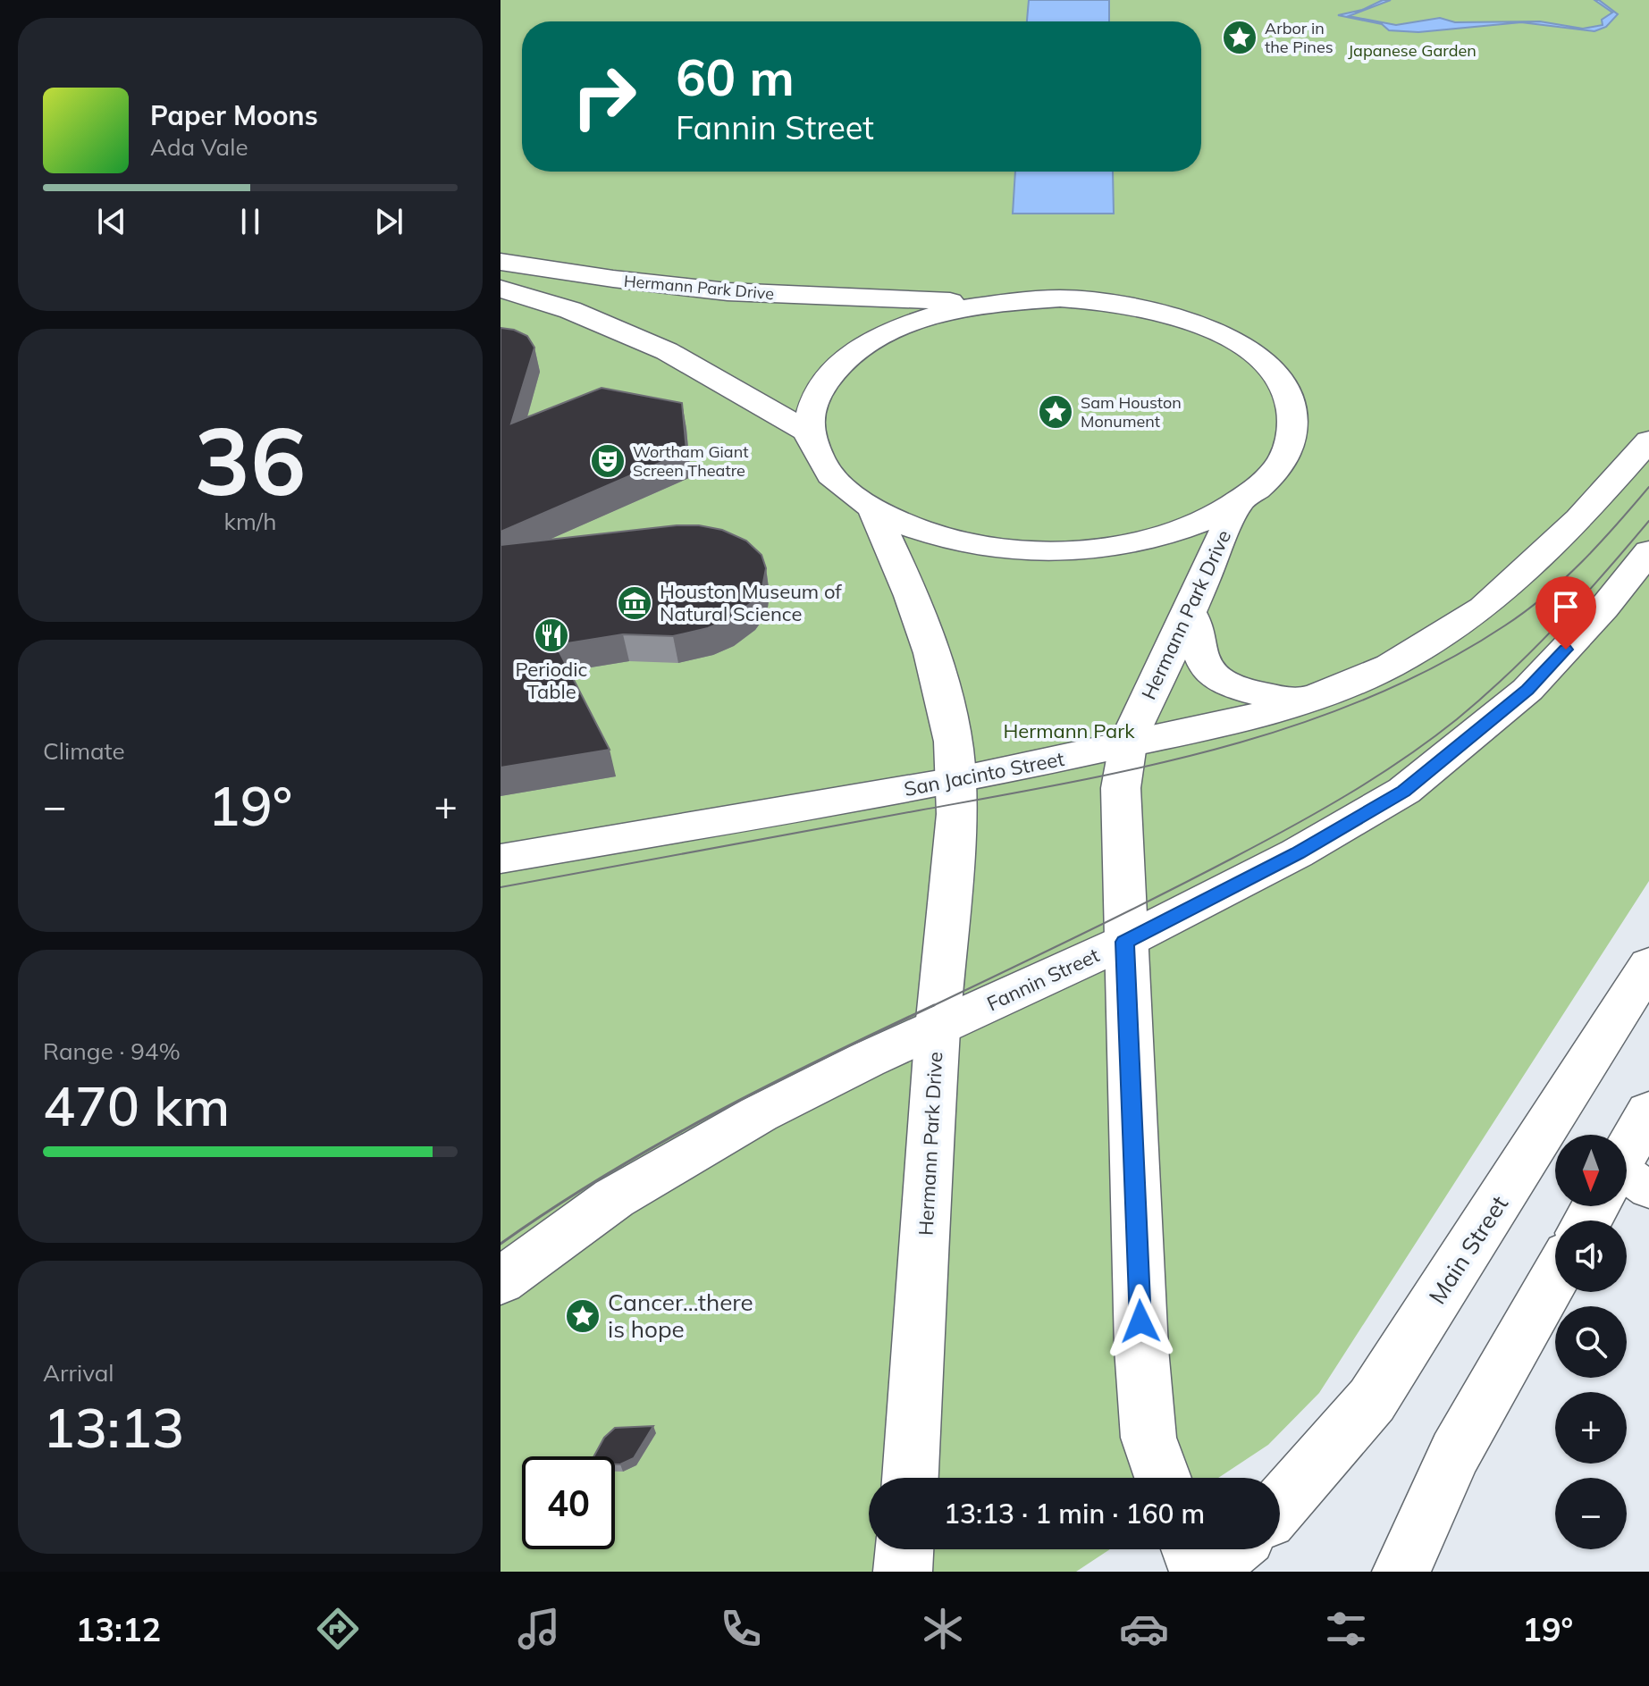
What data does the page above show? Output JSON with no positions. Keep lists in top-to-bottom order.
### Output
{
  "streets": {
    "street": [
      "Hermann Park Drive",
      "San Jacinto Street",
      "Fannin Street",
      "Main Street"
    ]
  },
  "crossings": [
    ["Hermann Park Drive", "San Jacinto Street"],
    ["Hermann Park Drive", "Fannin Street"]
  ],
  "parks": ["Japanese Garden", "Hermann Park"],
  "places": {
    "place": ["Arbor in the Pines", "Sam Houston Monument", "Cancer...there is hope"],
    "theatre": ["Wortham Giant Screen Theatre"],
    "museum": ["Houston Museum of Natural Science"],
    "restaurant": ["Periodic Table"]
  },
  "north": "bottom",
  "page": {
    "turn": ["60 m", "Fannin Street"],
    "song": ["Paper Moons", "Ada Vale"],
    "tile": [
      ["36", "km/h"],
      "Climate",
      ["Range · 94%", "470 km"],
      ["Arrival", "13:13"]
    ],
    "heat": ["−", "19°", "+"],
    "map_buttons": ["+", "−"],
    "limit": "40",
    "trip": "13:13 · 1 min · 160 m",
    "tabs": ["13:12", "19°"]
  }
}
